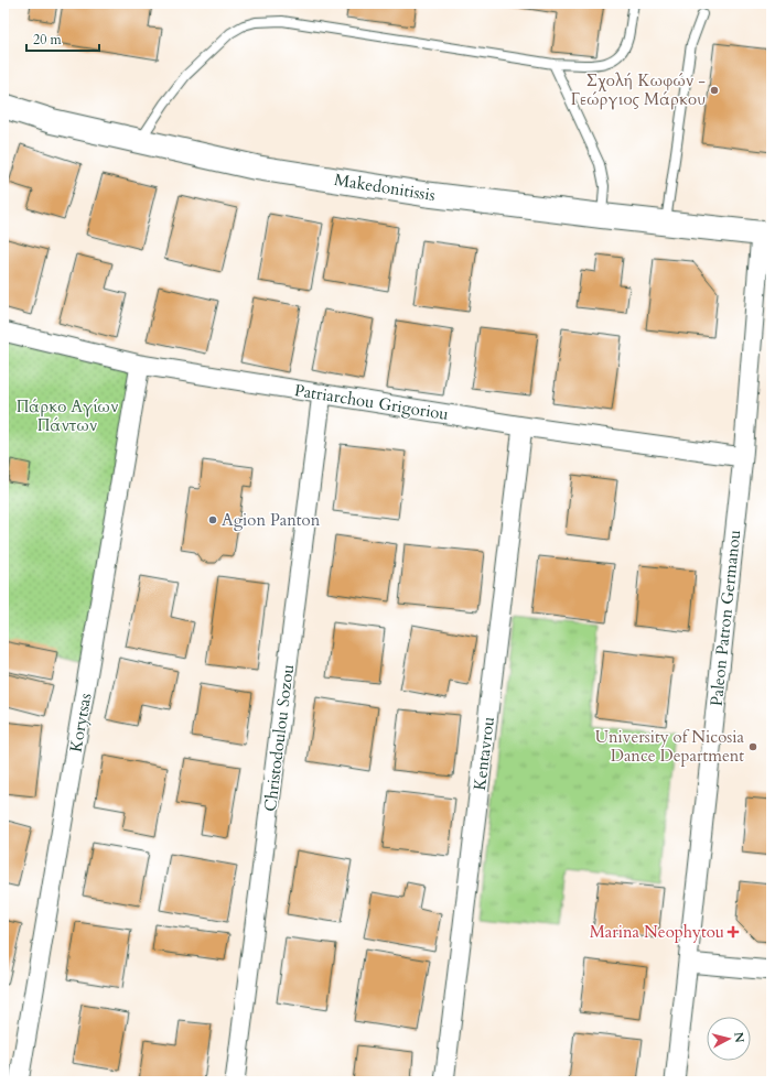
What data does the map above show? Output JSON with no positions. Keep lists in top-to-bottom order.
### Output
{
  "streets": {
    "main road": ["Makedonitissis"],
    "street": [
      "Patriarchou Grigoriou",
      "Paleon Patron Germanou",
      "Korytsas",
      "Christodoulou Sozou",
      "Kentavrou"
    ]
  },
  "crossings": [
    ["Makedonitissis", "Paleon Patron Germanou"],
    ["Patriarchou Grigoriou", "Paleon Patron Germanou"],
    ["Patriarchou Grigoriou", "Korytsas"],
    ["Patriarchou Grigoriou", "Christodoulou Sozou"],
    ["Patriarchou Grigoriou", "Kentavrou"]
  ],
  "parks": ["Πάρκο Αγίων Πάντων"],
  "places": {
    "other": ["Σχολή Κωφών - Γεώργιος Μάρκου", "Agion Panton", "University of Nicosia Dance Department"],
    "health": ["Marina Neophytou"]
  },
  "scale_bar": "20 m",
  "north": "right"
}
